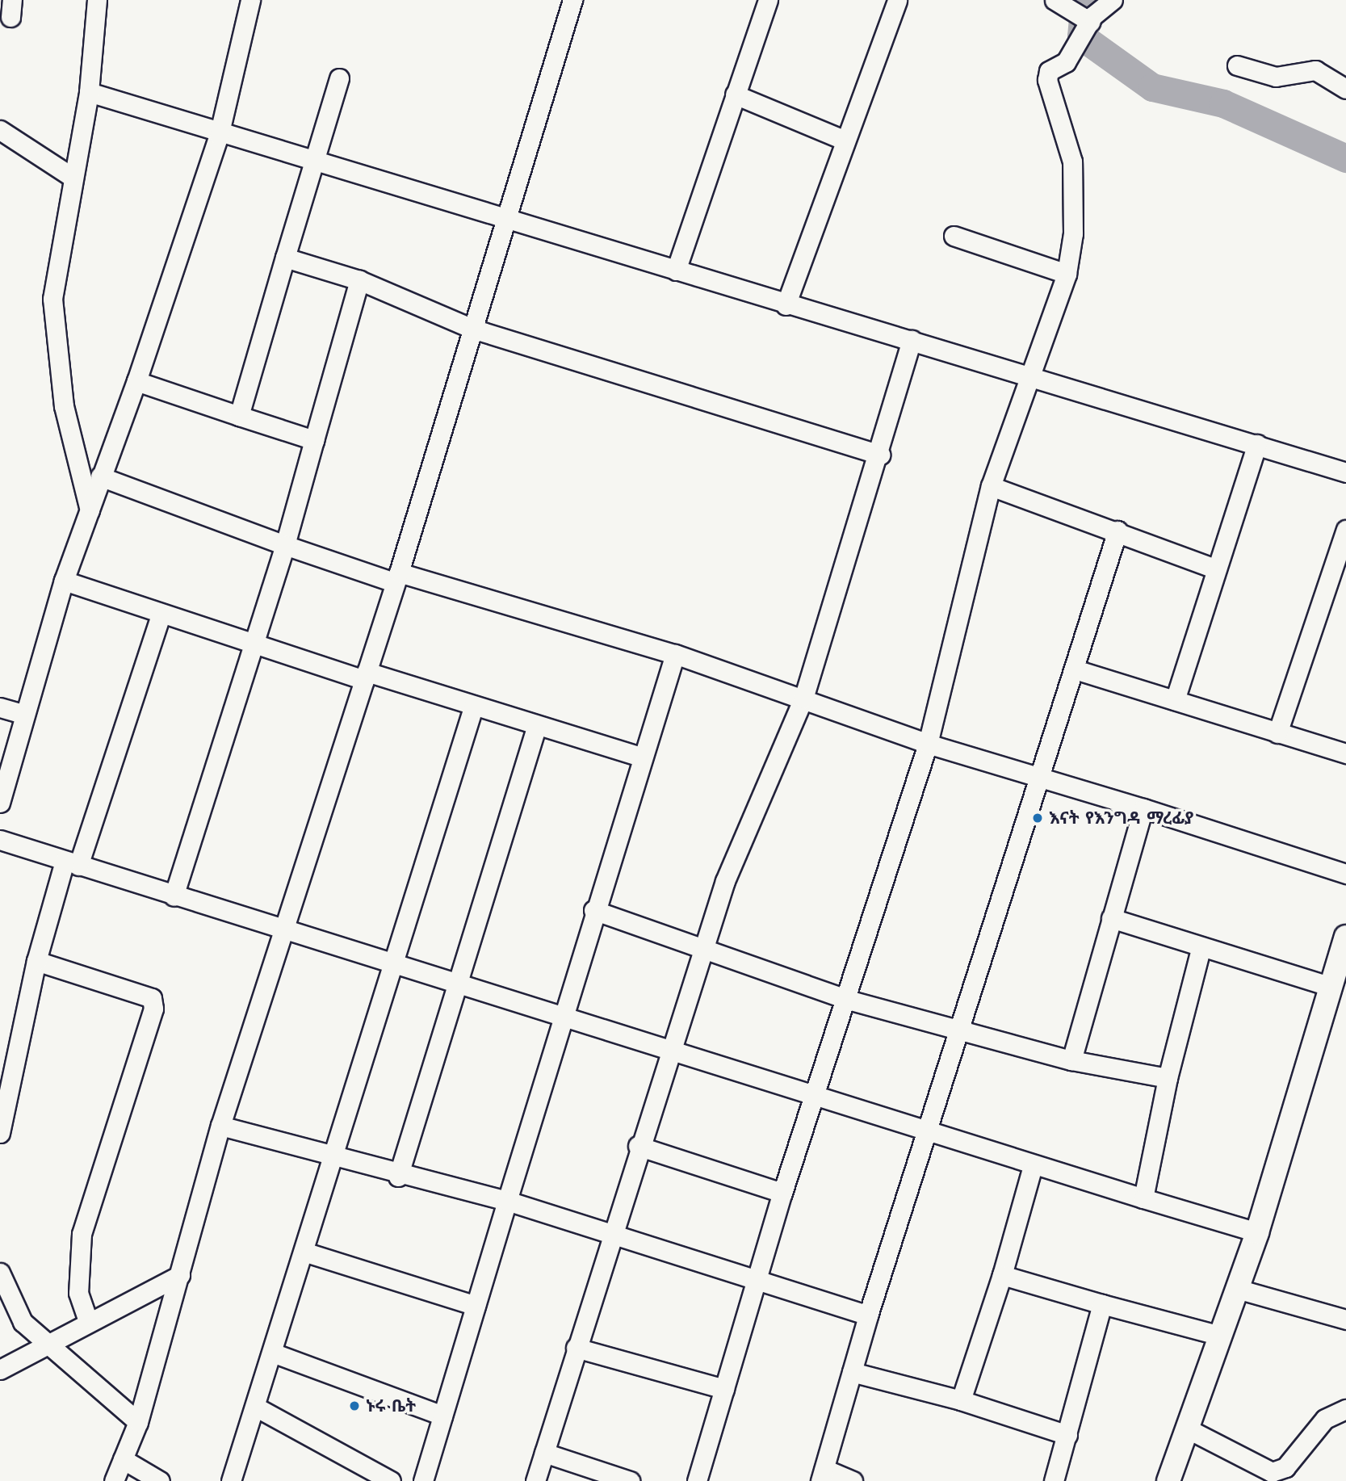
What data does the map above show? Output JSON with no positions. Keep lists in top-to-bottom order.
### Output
{
  "places": ["እናት የእንግዳ ማረፊያ", "ኑሩ ቤት"]
}
